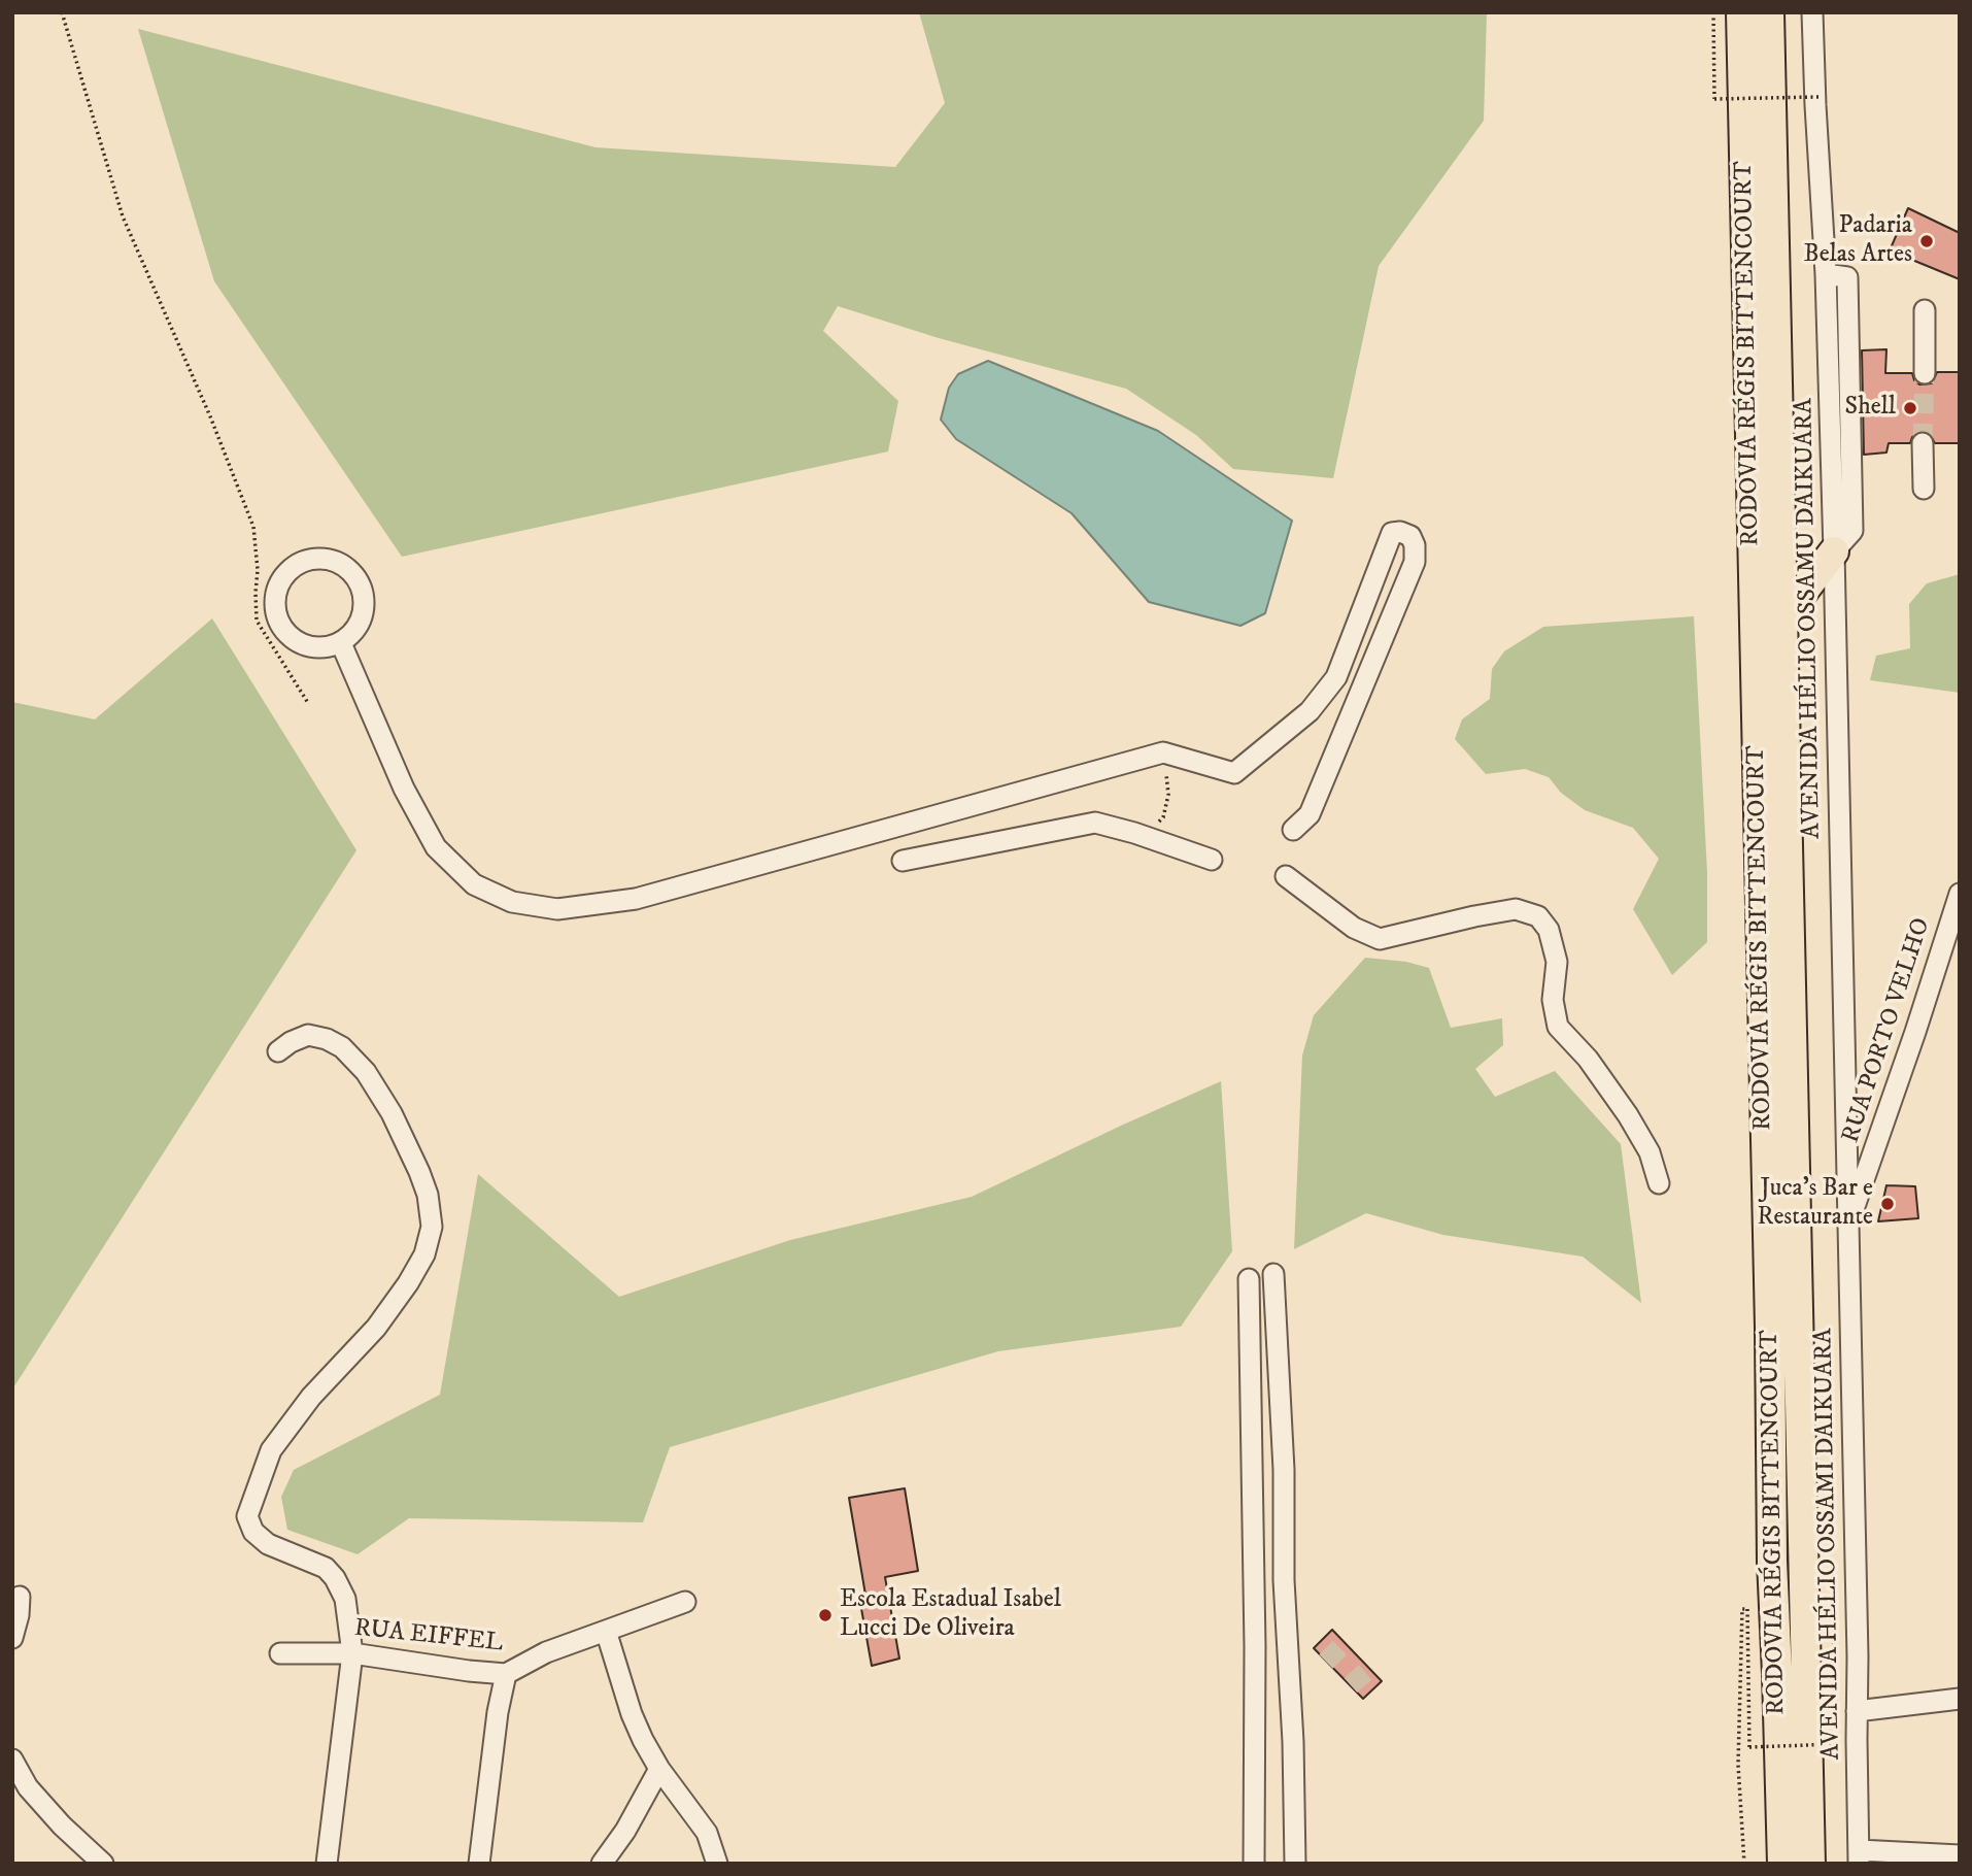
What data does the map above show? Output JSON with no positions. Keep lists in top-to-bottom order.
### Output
{
  "streets": {
    "highway": ["RODOVIA RÉGIS BITTENCOURT"],
    "street": [
      "AVENIDA HÉLIO OSSAMU DAIKUARA",
      "RUA PORTO VELHO",
      "AVENIDA HÉLIO OSSAMI DAIKUARA",
      "RUA EIFFEL"
    ]
  },
  "crossings": [
    ["AVENIDA HÉLIO OSSAMU DAIKUARA", "RUA PORTO VELHO"],
    ["AVENIDA HÉLIO OSSAMU DAIKUARA", "AVENIDA HÉLIO OSSAMI DAIKUARA"],
    ["RUA PORTO VELHO", "AVENIDA HÉLIO OSSAMI DAIKUARA"]
  ],
  "places": [
    "Padaria Belas Artes",
    "Shell",
    "Juca's Bar e Restaurante",
    "Escola Estadual Isabel Lucci De Oliveira"
  ]
}
